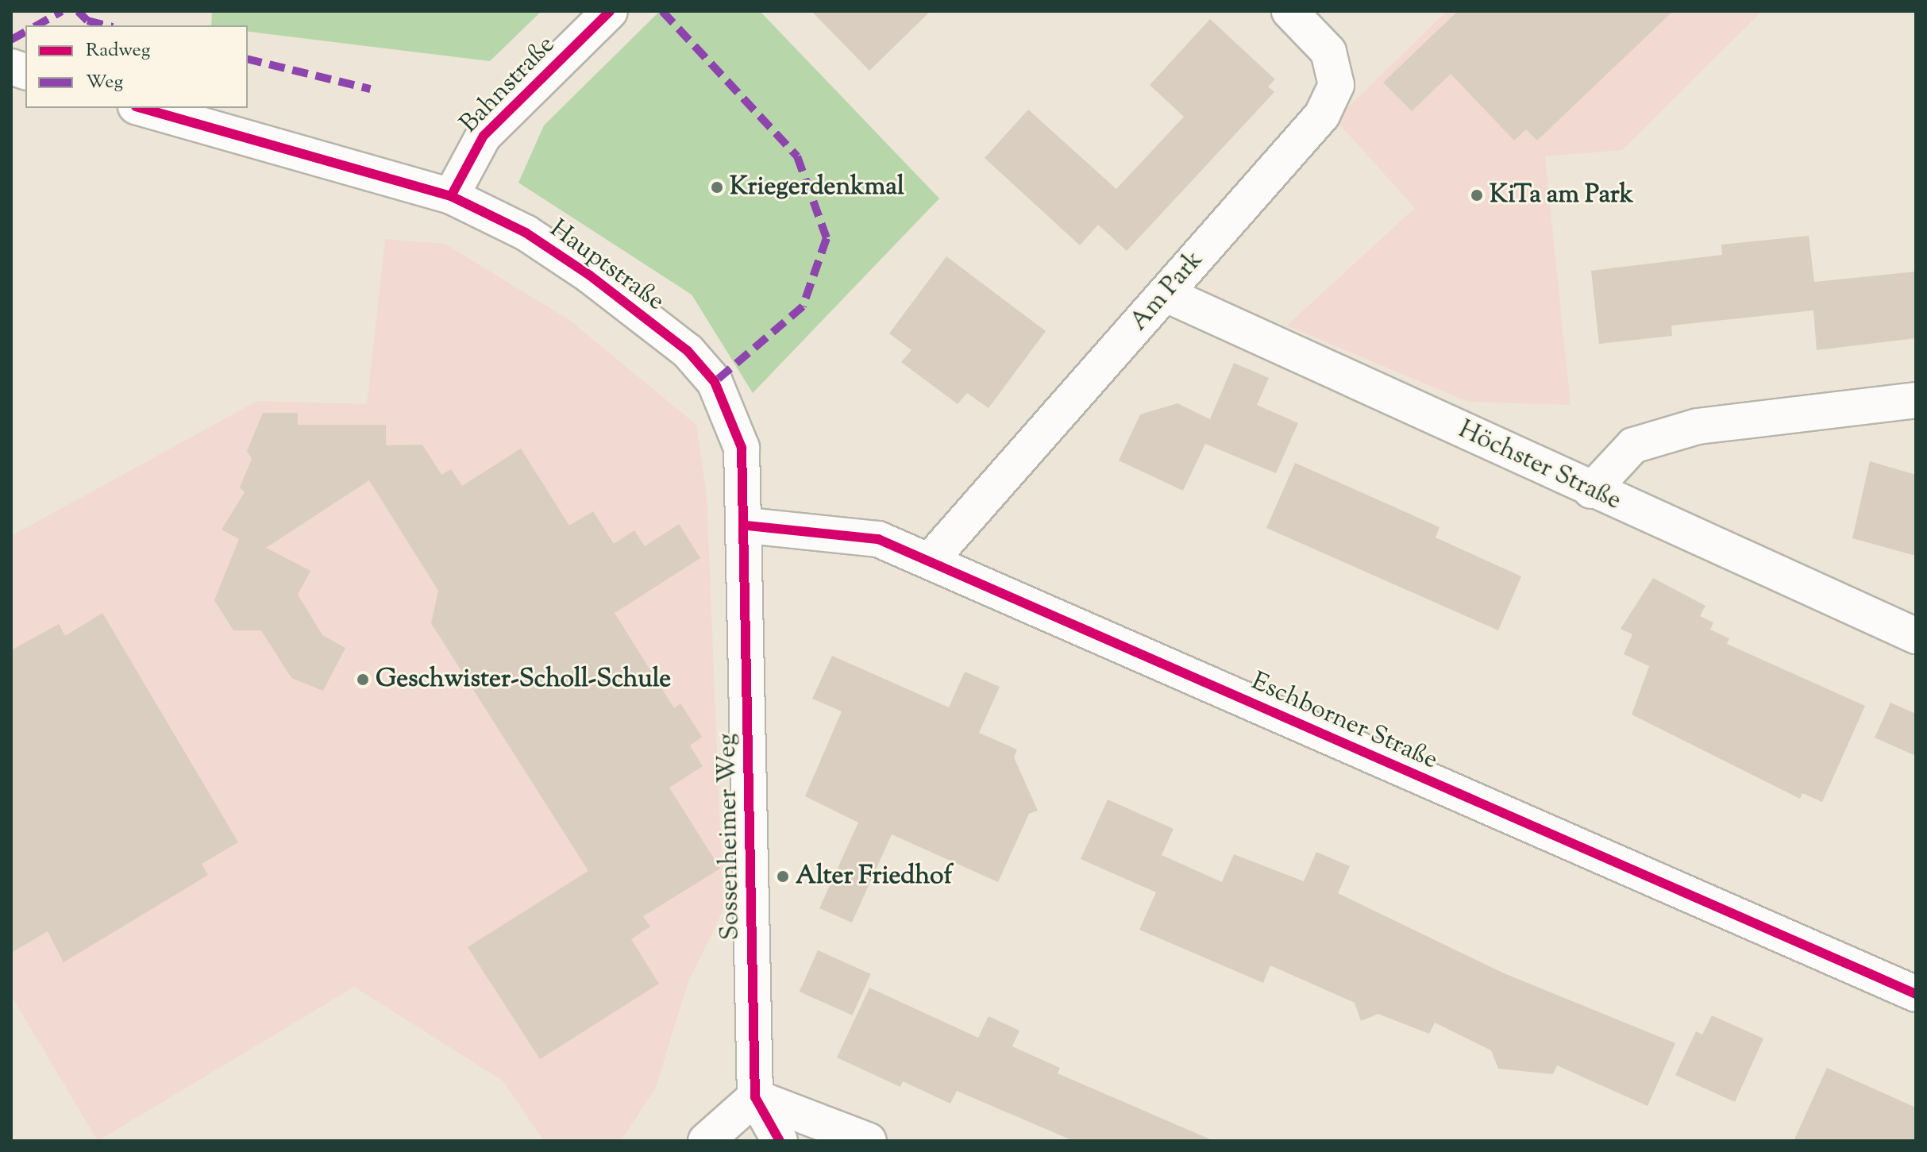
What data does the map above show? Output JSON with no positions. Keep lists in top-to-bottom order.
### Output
{
  "streets": {
    "street": [
      "Bahnstraße",
      "Hauptstraße",
      "Am Park",
      "Höchster Straße",
      "Eschborner Straße",
      "Sossenheimer Weg"
    ]
  },
  "crossings": [
    ["Bahnstraße", "Hauptstraße"],
    ["Hauptstraße", "Eschborner Straße"],
    ["Hauptstraße", "Sossenheimer Weg"],
    ["Am Park", "Höchster Straße"],
    ["Am Park", "Eschborner Straße"],
    ["Eschborner Straße", "Sossenheimer Weg"]
  ],
  "places": [
    "Kriegerdenkmal",
    "KiTa am Park",
    "Geschwister-Scholl-Schule",
    "Alter Friedhof"
  ],
  "legend": ["Radweg", "Weg"]
}
